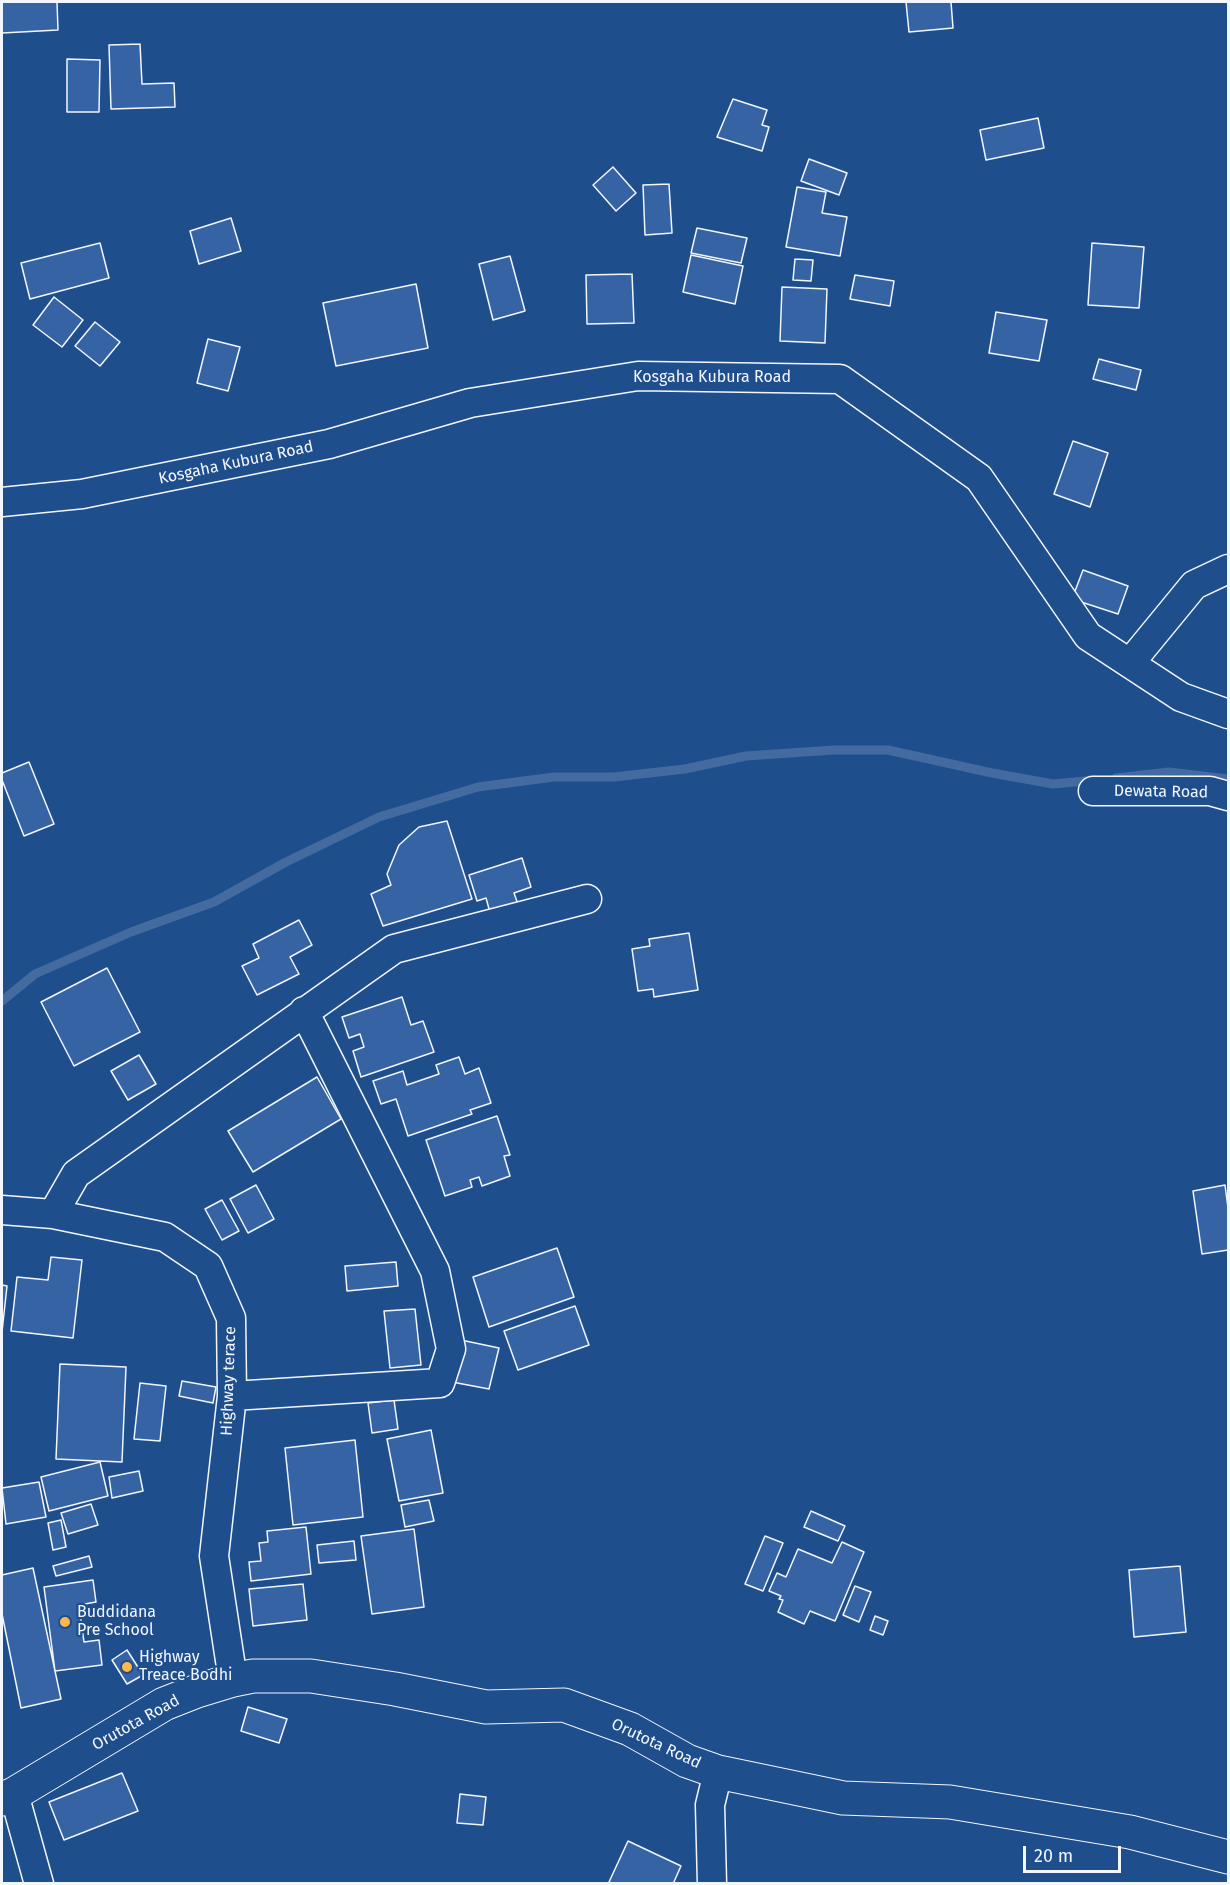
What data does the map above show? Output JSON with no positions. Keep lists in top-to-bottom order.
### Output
{
  "streets": {
    "main road": ["Orutota Road"],
    "street": ["Kosgaha Kubura Road", "Dewata Road", "Highway terace"]
  },
  "crossings": [
    ["Highway terace", "Orutota Road"]
  ],
  "places": ["Buddidana Pre School", "Highway Treace Bodhi"],
  "scale_bar": "20 m"
}
